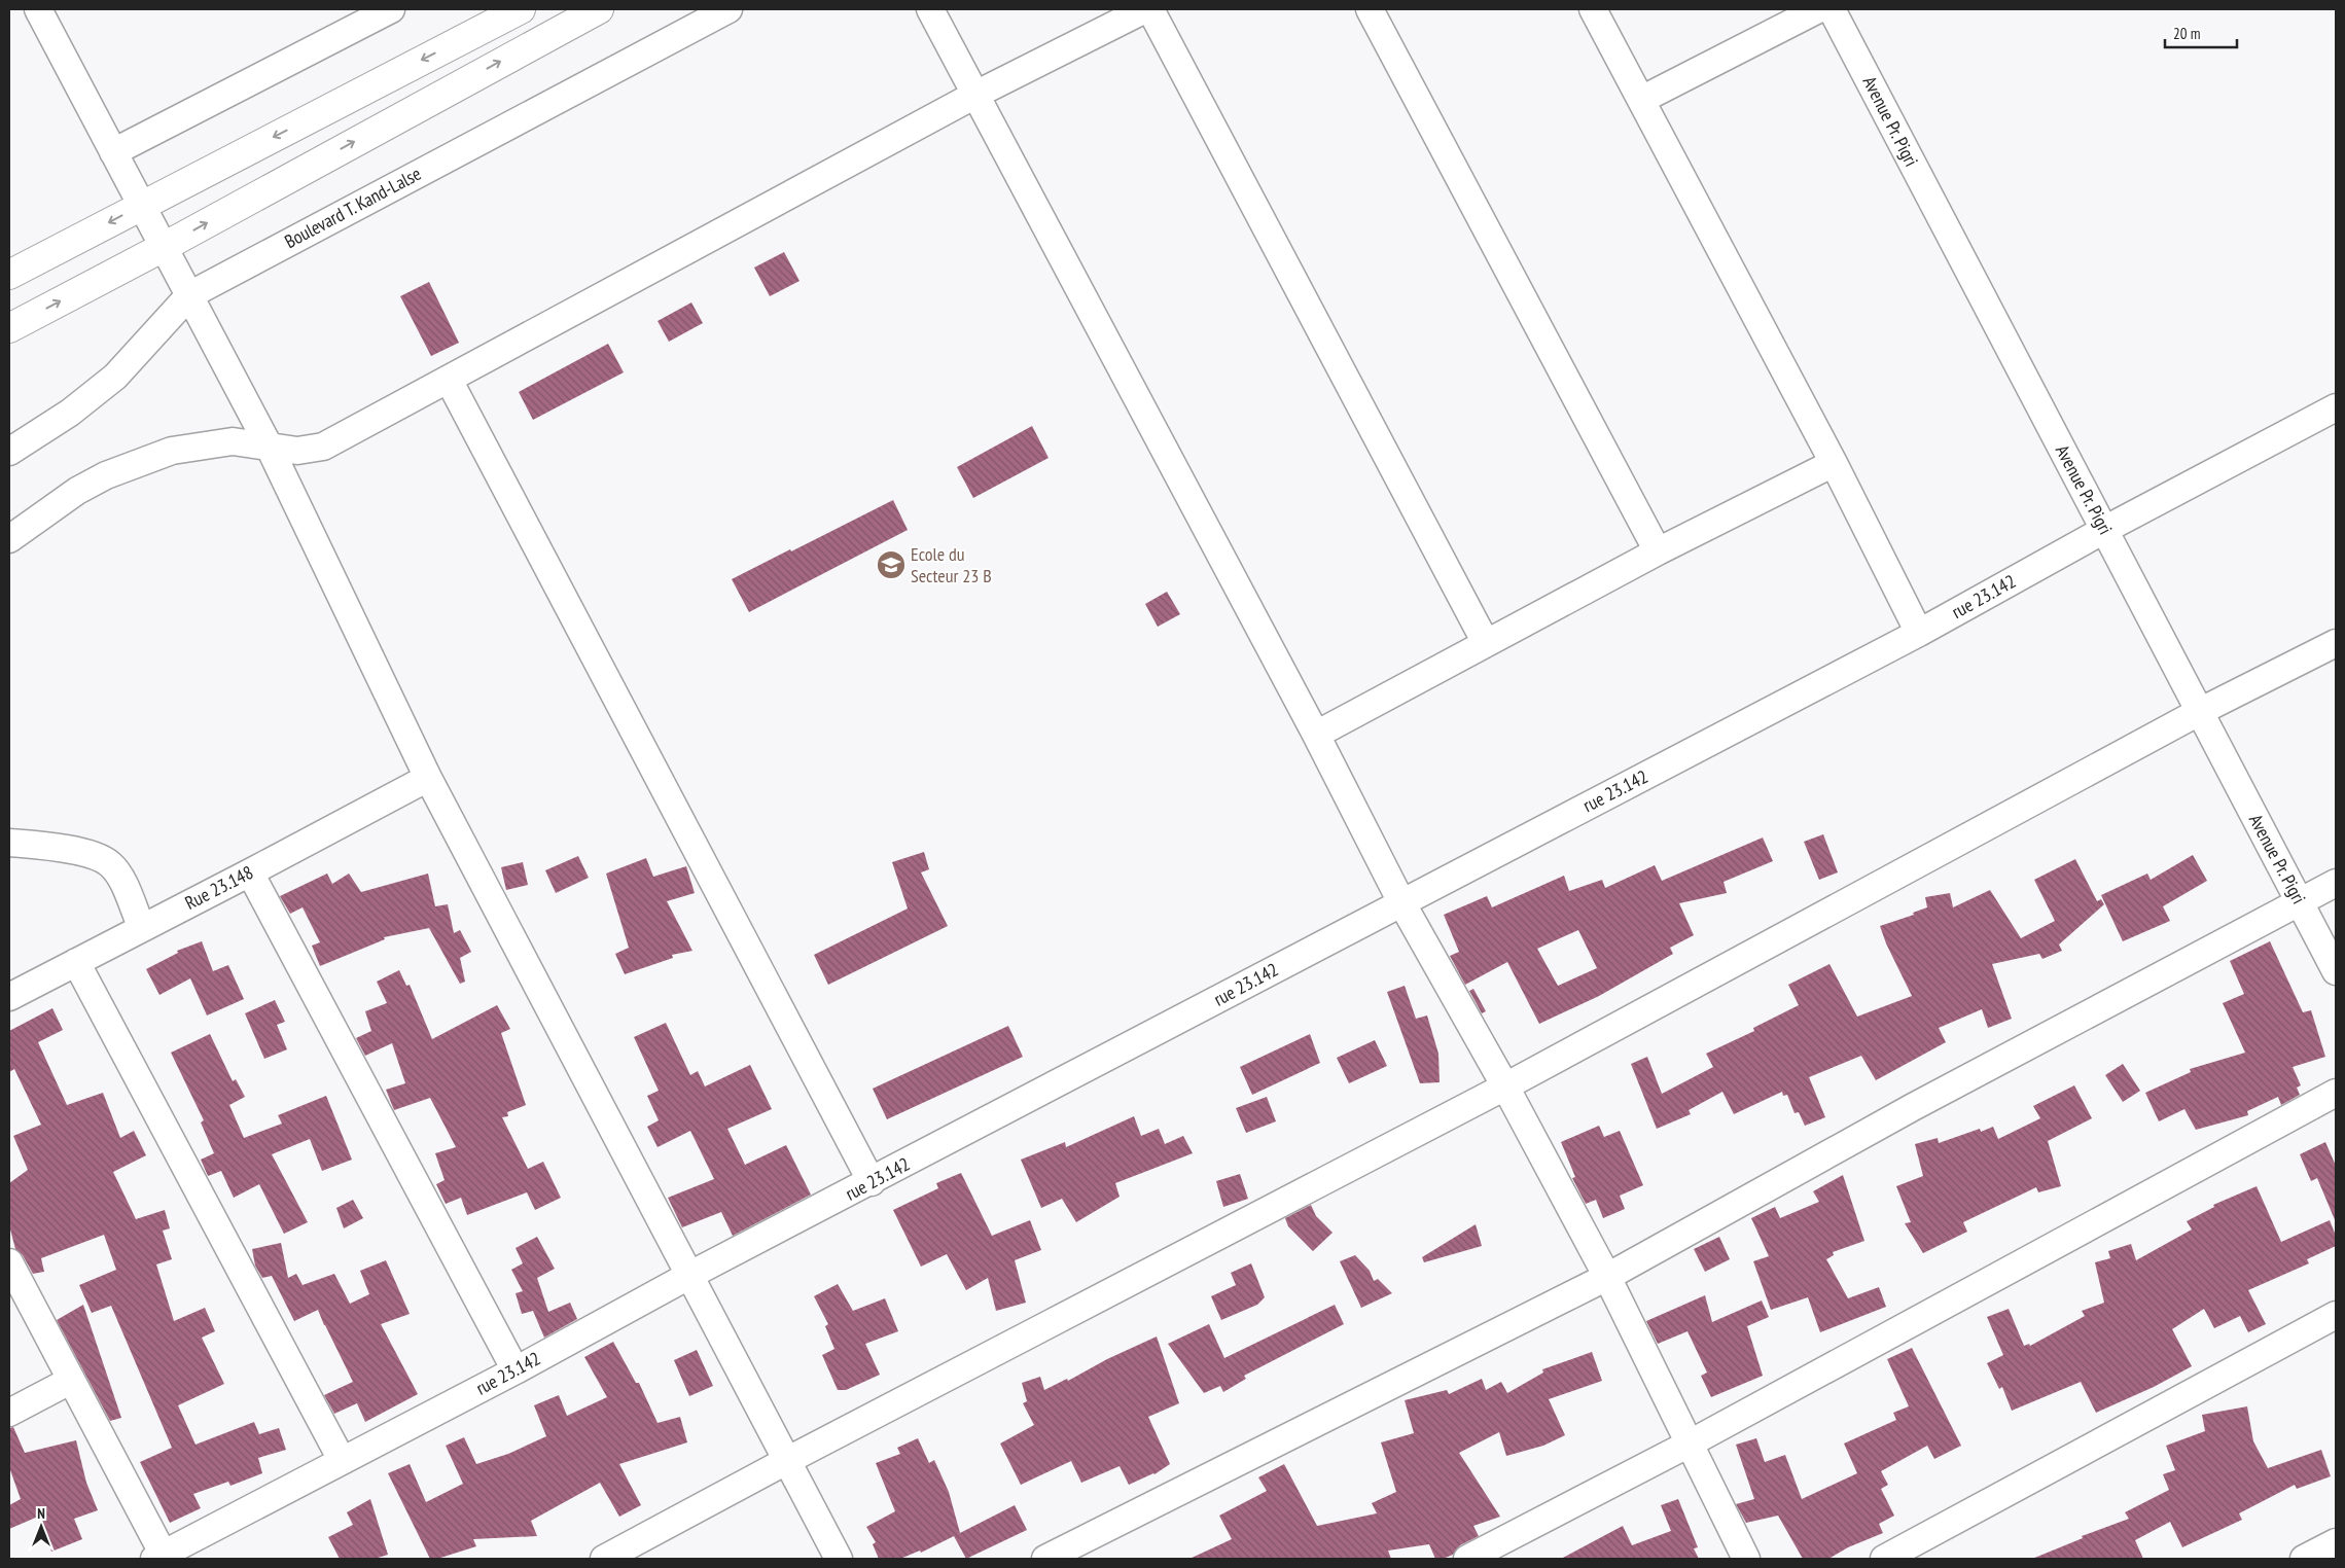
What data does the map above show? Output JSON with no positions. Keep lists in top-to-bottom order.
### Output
{
  "streets": {
    "street": [
      "Avenue Pr. Pigri",
      "Boulevard T. Kand-Lalse",
      "rue 23.142",
      "Rue 23.148"
    ]
  },
  "crossings": [
    ["Avenue Pr. Pigri", "rue 23.142"]
  ],
  "places": {
    "school or university": ["Ecole du Secteur 23 B"]
  },
  "scale_bar": "20 m",
  "north": "top"
}
